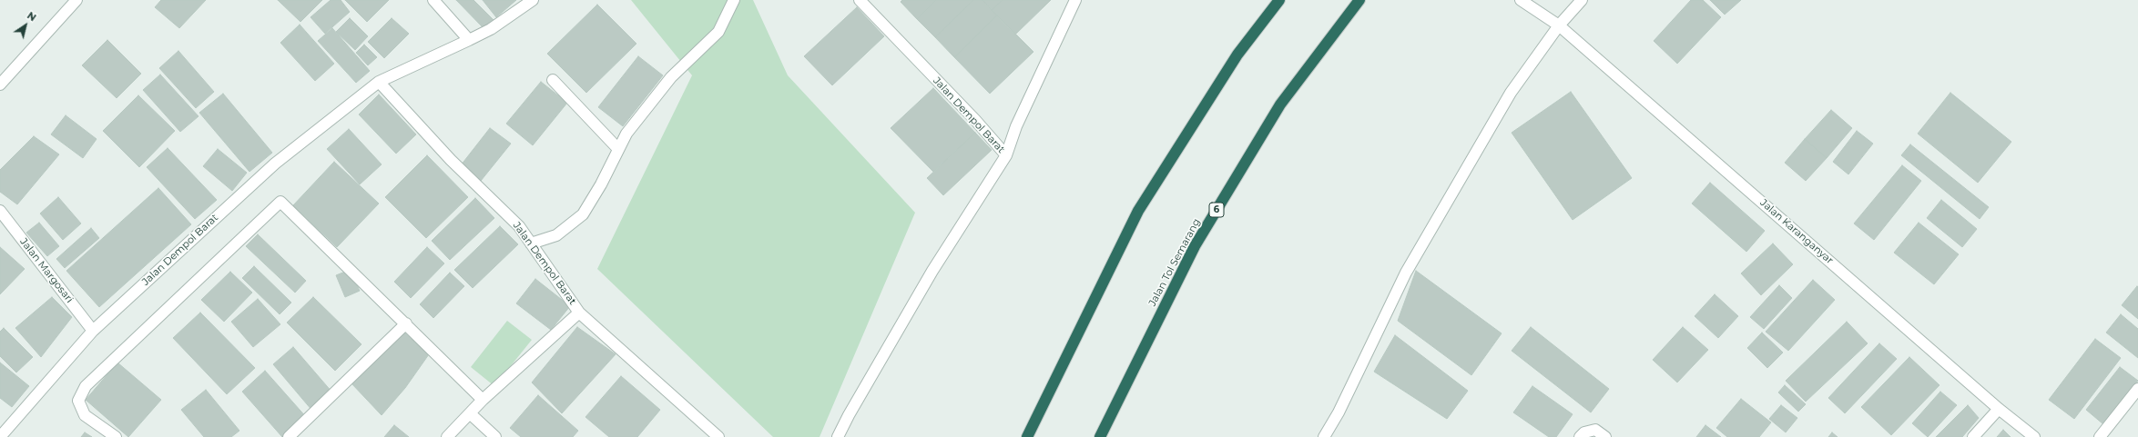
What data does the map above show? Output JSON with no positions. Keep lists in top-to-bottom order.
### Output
{
  "streets": {
    "highway": ["6", "Jalan Tol Semarang"],
    "street": ["Jalan Dempol Barat", "Jalan Karanganyar", "Jalan Margosari"]
  },
  "crossings": [
    ["Jalan Dempol Barat", "Jalan Margosari"]
  ],
  "north": "top right"
}
